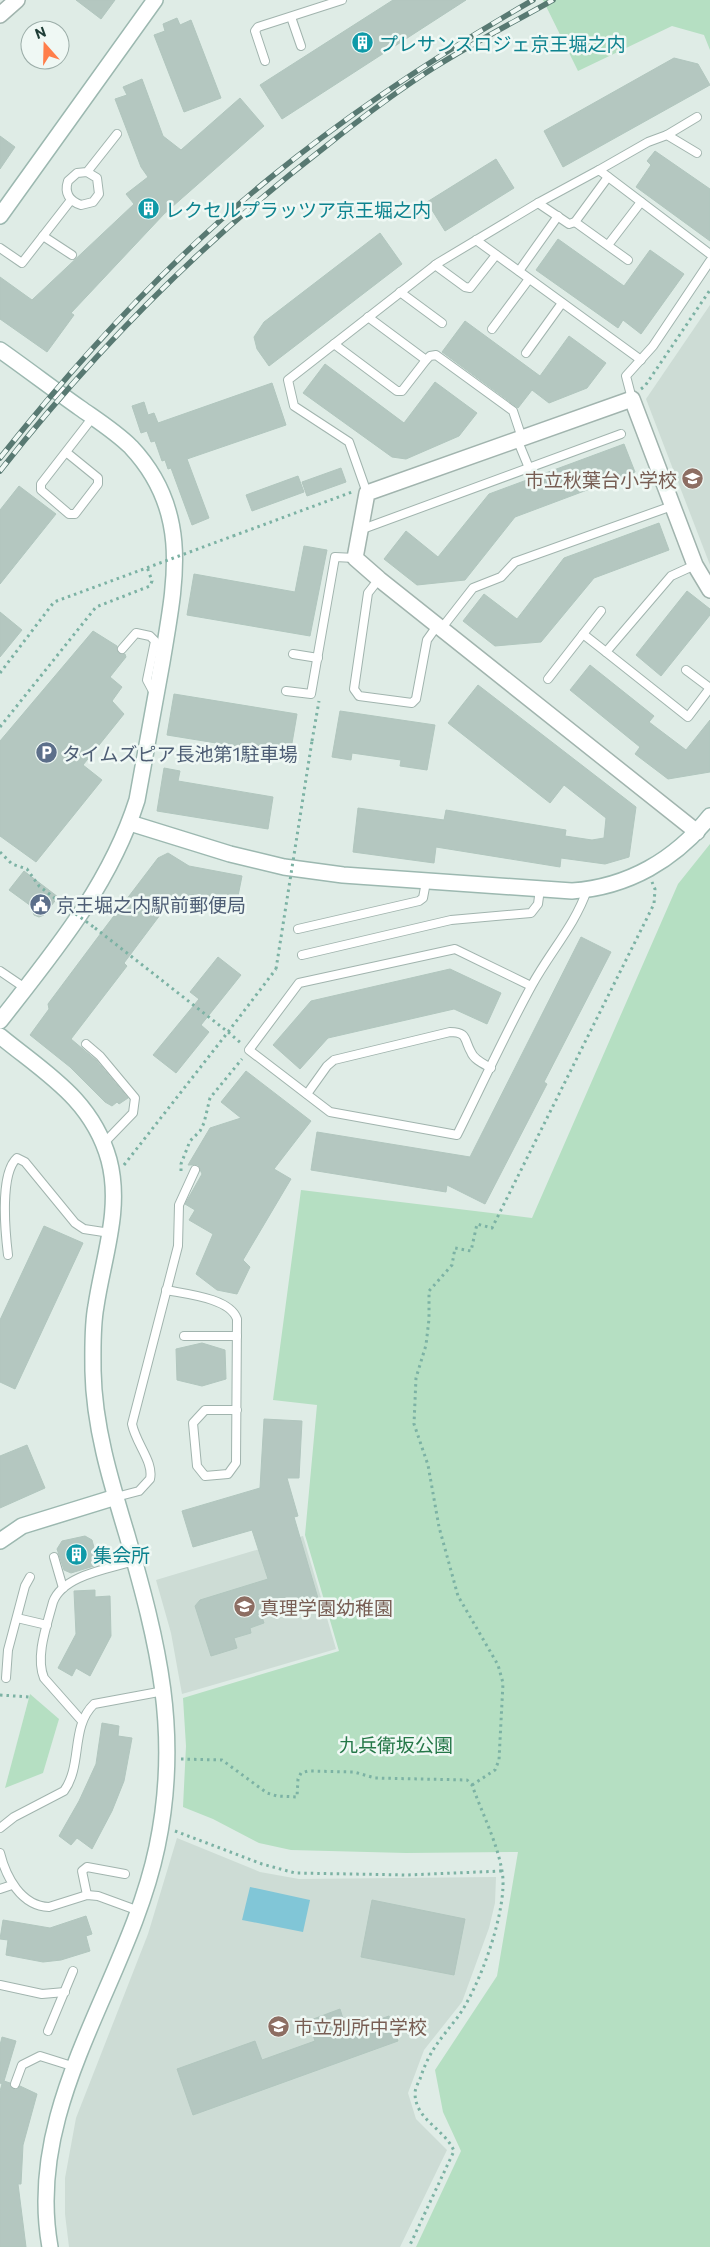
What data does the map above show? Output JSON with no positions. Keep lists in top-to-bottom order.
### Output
{
  "parks": ["九兵衛坂公園"],
  "places": {
    "building": ["プレサンスロジェ京王堀之内", "レクセルプラッツア京王堀之内", "集会所"],
    "school or university": ["市立秋葉台小学校", "真理学園幼稚園", "市立別所中学校"],
    "parking": ["タイムズピア長池第1駐車場"],
    "public building": ["京王堀之内駅前郵便局"]
  },
  "north": "top"
}
